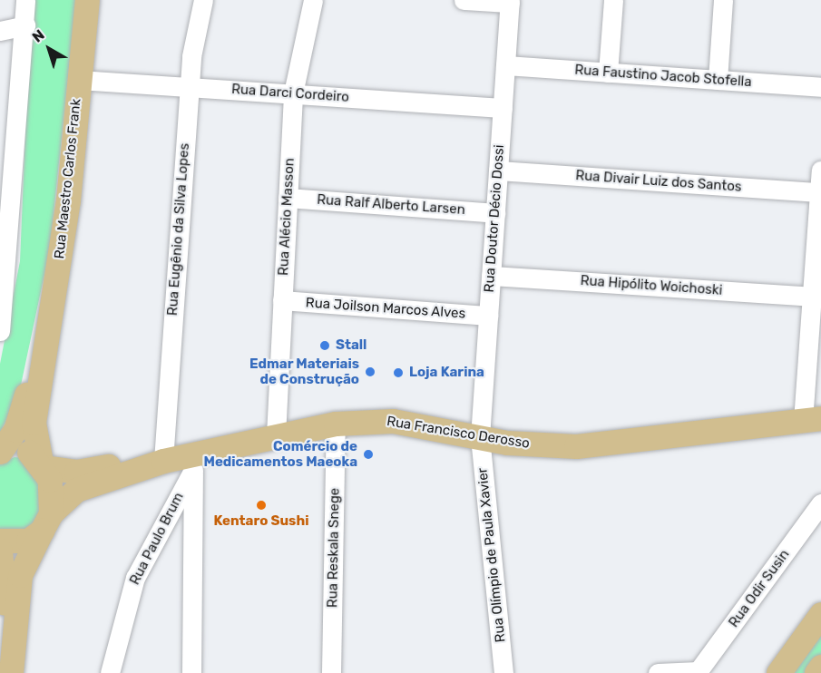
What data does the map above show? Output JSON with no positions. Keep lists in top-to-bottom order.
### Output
{
  "streets": {
    "main road": ["Rua Maestro Carlos Frank", "Rua Francisco Derosso"],
    "street": [
      "Rua Faustino Jacob Stofella",
      "Rua Darci Cordeiro",
      "Rua Divair Luiz dos Santos",
      "Rua Ralf Alberto Larsen",
      "Rua Alécio Masson",
      "Rua Doutor Décio Dossi",
      "Rua Eugênio da Silva Lopes",
      "Rua Hipólito Woichoski",
      "Rua Joilson Marcos Alves",
      "Rua Paulo Brum",
      "Rua Reskala Snege",
      "Rua Olímpio de Paula Xavier",
      "Rua Odir Susin"
    ]
  },
  "crossings": [
    ["Rua Faustino Jacob Stofella", "Rua Doutor Décio Dossi"],
    ["Rua Darci Cordeiro", "Rua Maestro Carlos Frank"],
    ["Rua Darci Cordeiro", "Rua Alécio Masson"],
    ["Rua Darci Cordeiro", "Rua Doutor Décio Dossi"],
    ["Rua Darci Cordeiro", "Rua Eugênio da Silva Lopes"],
    ["Rua Maestro Carlos Frank", "Rua Francisco Derosso"],
    ["Rua Divair Luiz dos Santos", "Rua Doutor Décio Dossi"],
    ["Rua Ralf Alberto Larsen", "Rua Alécio Masson"],
    ["Rua Ralf Alberto Larsen", "Rua Doutor Décio Dossi"],
    ["Rua Alécio Masson", "Rua Joilson Marcos Alves"],
    ["Rua Alécio Masson", "Rua Francisco Derosso"],
    ["Rua Doutor Décio Dossi", "Rua Hipólito Woichoski"],
    ["Rua Doutor Décio Dossi", "Rua Joilson Marcos Alves"],
    ["Rua Doutor Décio Dossi", "Rua Francisco Derosso"],
    ["Rua Doutor Décio Dossi", "Rua Olímpio de Paula Xavier"],
    ["Rua Eugênio da Silva Lopes", "Rua Francisco Derosso"],
    ["Rua Francisco Derosso", "Rua Paulo Brum"],
    ["Rua Francisco Derosso", "Rua Reskala Snege"],
    ["Rua Francisco Derosso", "Rua Olímpio de Paula Xavier"]
  ],
  "places": [
    "Stall",
    "Edmar Materiais de Construção",
    "Loja Karina",
    "Comércio de Medicamentos Maeoka",
    "Kentaro Sushi"
  ],
  "north": "top left"
}
